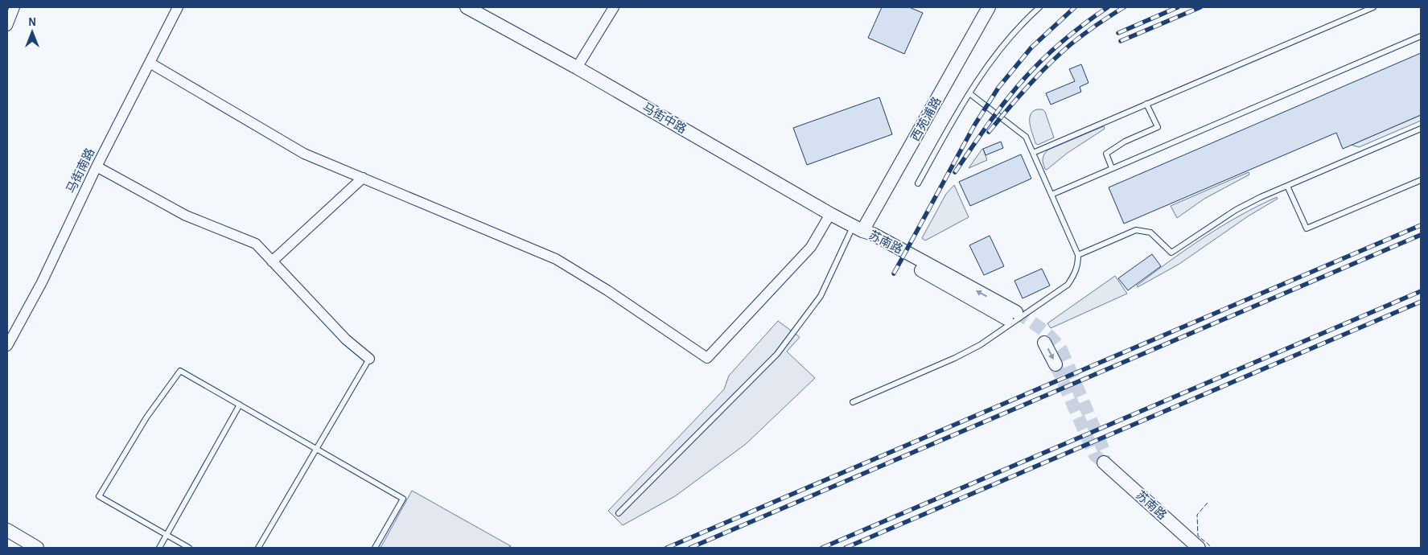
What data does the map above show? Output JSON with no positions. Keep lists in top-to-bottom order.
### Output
{
  "streets": {
    "street": [
      "马街中路",
      "西苑浦路",
      "马街南路",
      "苏南路"
    ]
  },
  "crossings": [
    ["马街中路", "西苑浦路"],
    ["马街中路", "苏南路"],
    ["西苑浦路", "苏南路"]
  ],
  "north": "top"
}
